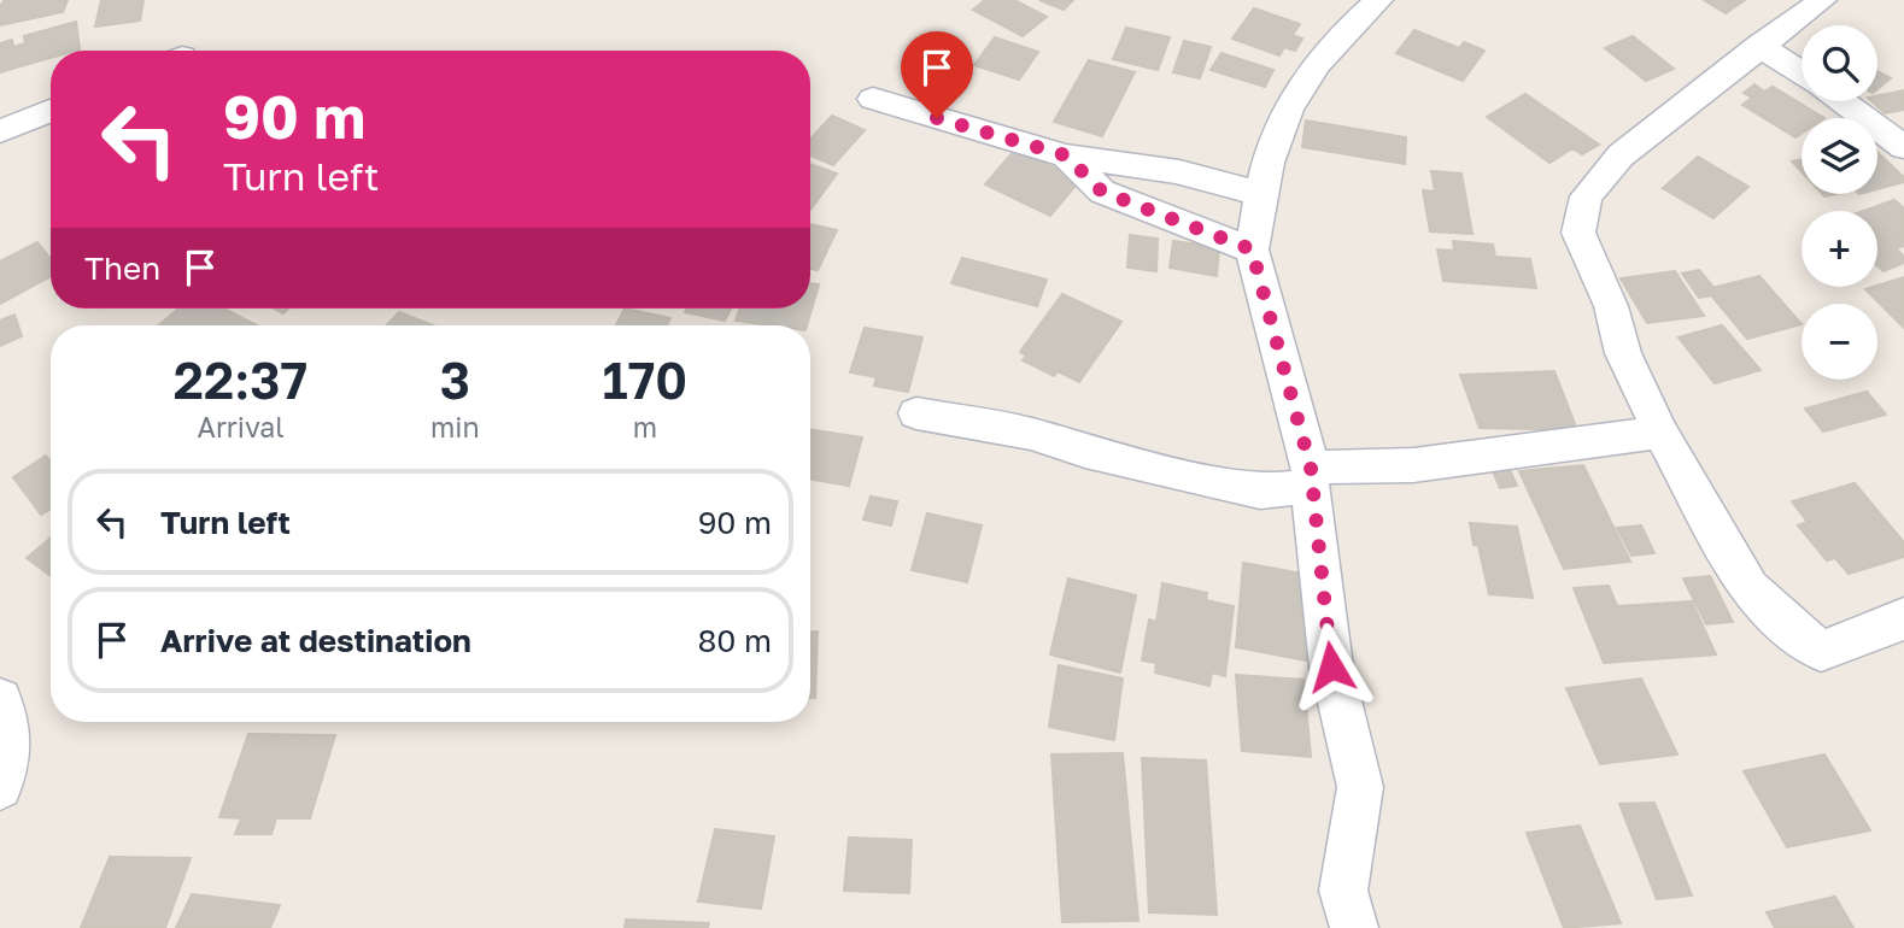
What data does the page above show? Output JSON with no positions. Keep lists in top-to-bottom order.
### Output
{
  "page": {
    "map_buttons": ["+", "−"],
    "turn": ["90 m", "Turn left"],
    "then": "Then",
    "eta": [
      "22:37",
      "Arrival",
      "3",
      "min",
      "170",
      "m"
    ],
    "list": [
      {
        "name": "Turn left",
        "value": "90 m"
      },
      {
        "name": "Arrive at destination",
        "value": "80 m"
      }
    ]
  }
}
